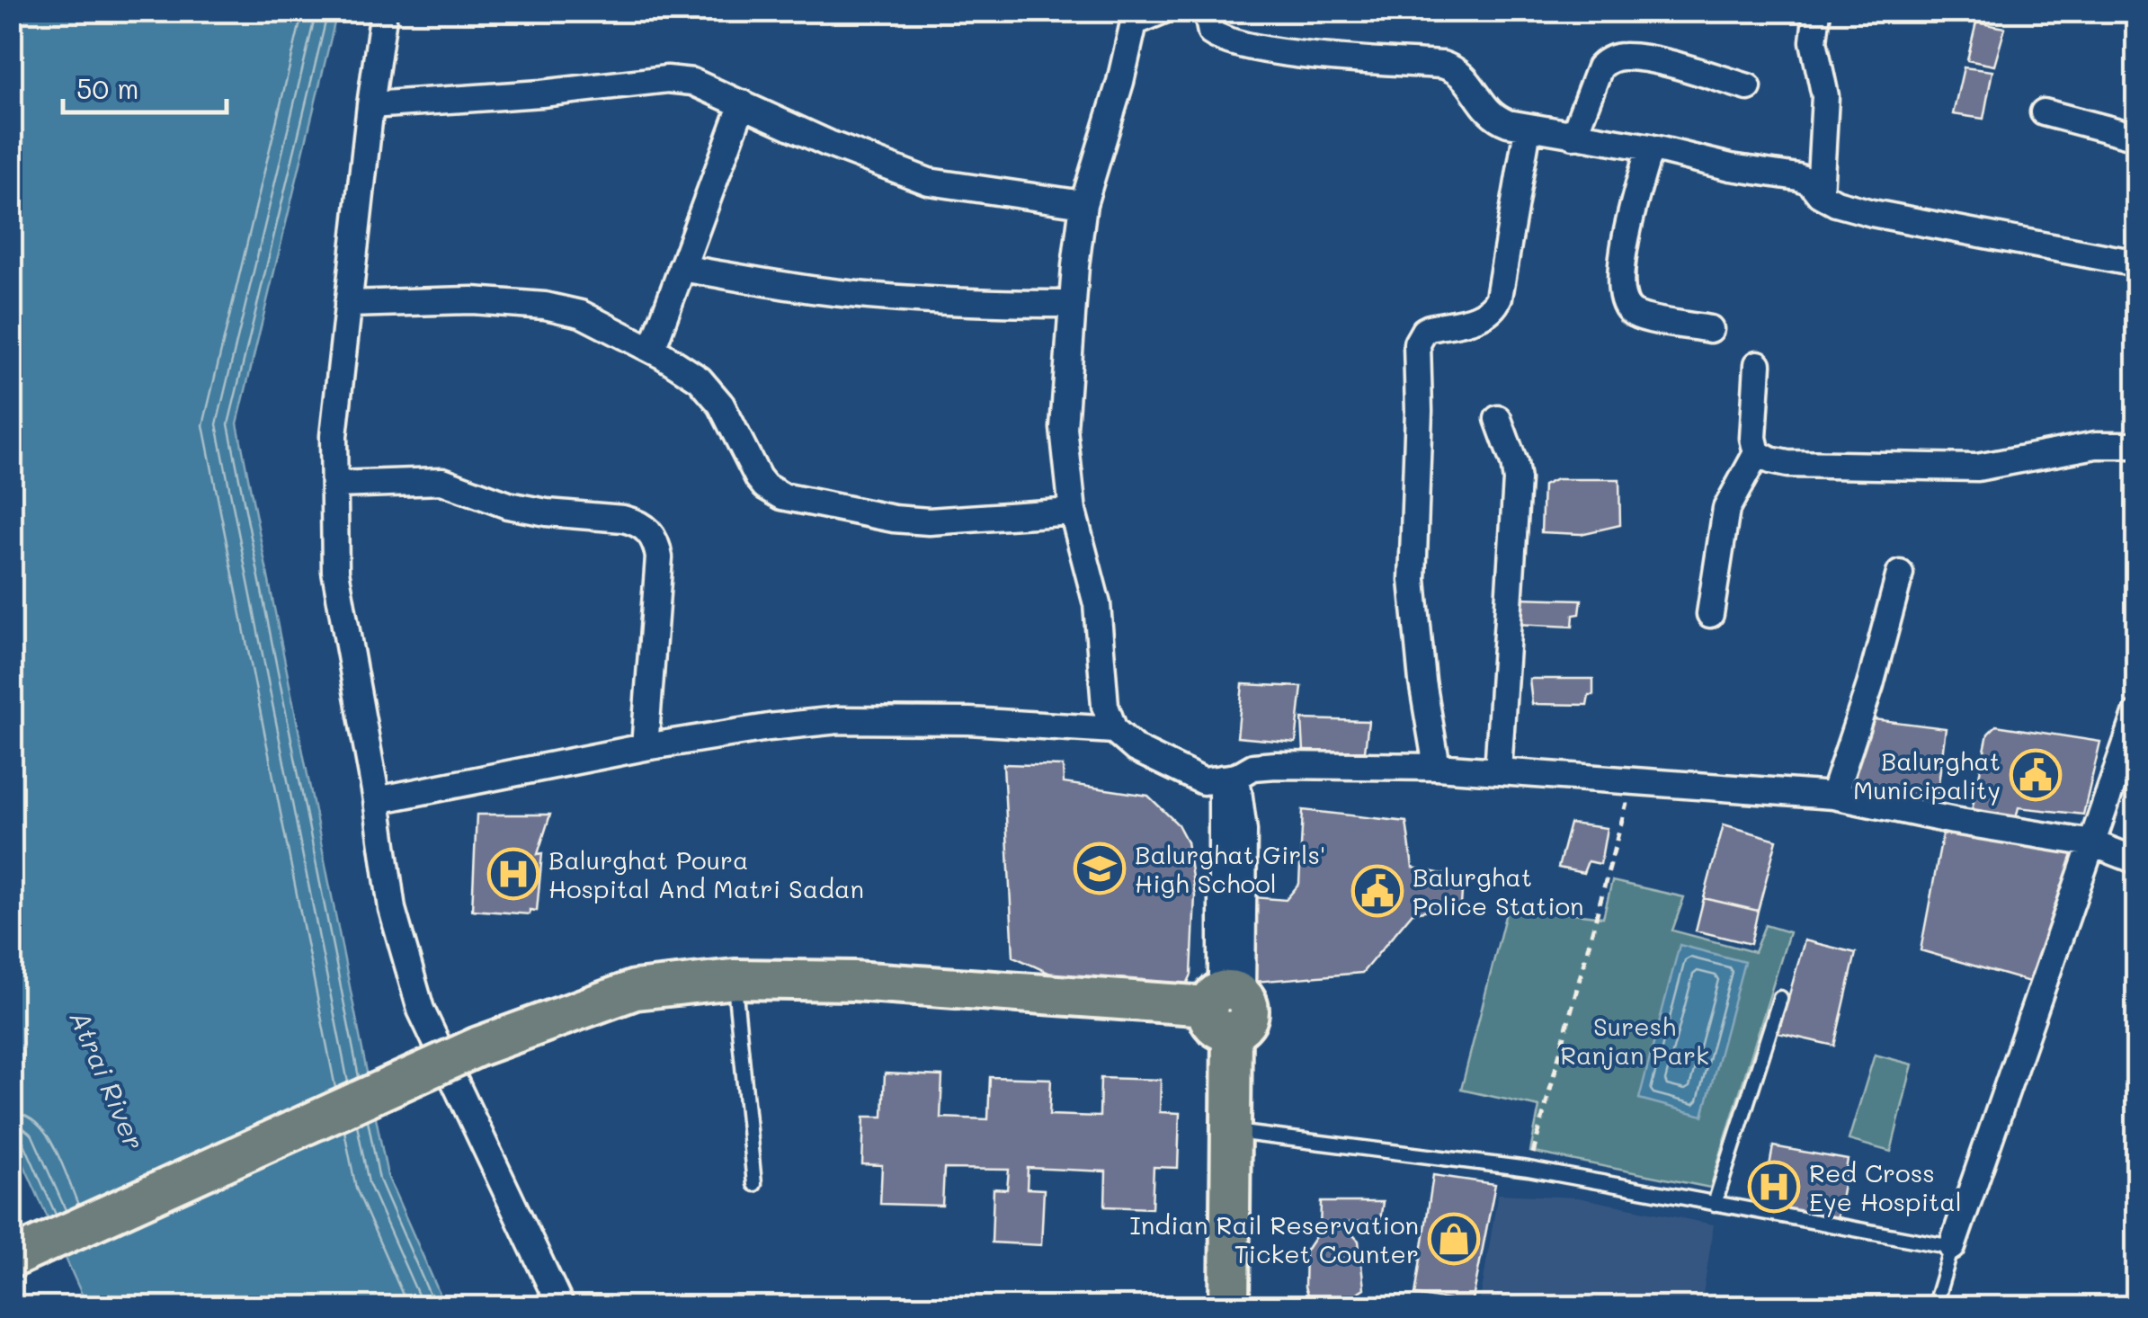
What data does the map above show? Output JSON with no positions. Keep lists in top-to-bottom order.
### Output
{
  "water": ["Atrai River"],
  "parks": ["Suresh Ranjan Park"],
  "places": {
    "public building": ["Balurghat Municipality", "Balurghat Police Station"],
    "school or university": ["Balurghat Girls' High School"],
    "hospital": ["Balurghat Poura Hospital And Matri Sadan", "Red Cross Eye Hospital"],
    "shop": ["Indian Rail Reservation Ticket Counter"]
  },
  "scale_bar": "50 m"
}
